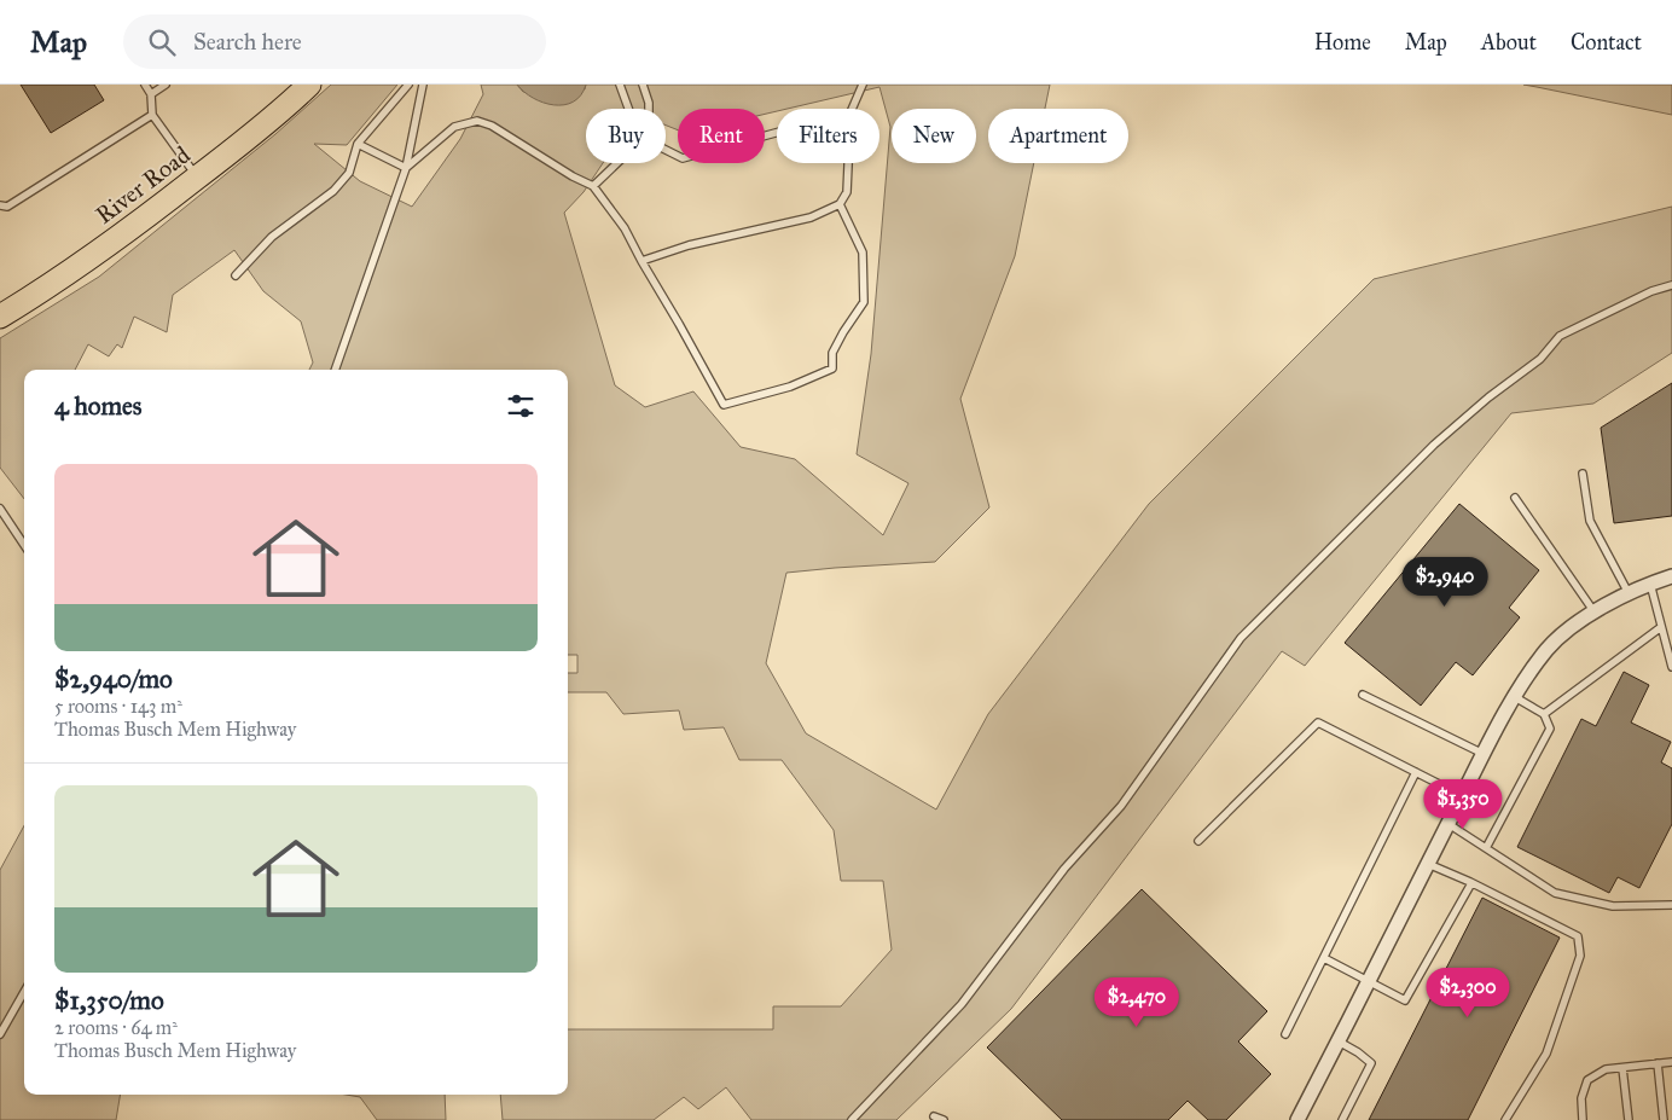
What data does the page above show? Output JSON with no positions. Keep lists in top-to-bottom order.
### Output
{
  "streets": {
    "main road": ["River Road"]
  },
  "page": {
    "header": "Map",
    "search": "Search here",
    "nav": [
      "Home",
      "Map",
      "About",
      "Contact"
    ],
    "chip": [
      "Buy",
      "Rent",
      "Filters",
      "New",
      "Apartment"
    ],
    "heading": "4 homes",
    "list": [
      {
        "name": "$2,940/mo",
        "note": "5 rooms · 143 m² · Thomas Busch Mem Highway"
      },
      {
        "name": "$1,350/mo",
        "note": "2 rooms · 64 m² · Thomas Busch Mem Highway"
      }
    ],
    "price": [
      "$2,940",
      "$1,350",
      "$2,300",
      "$2,470"
    ]
  }
}
